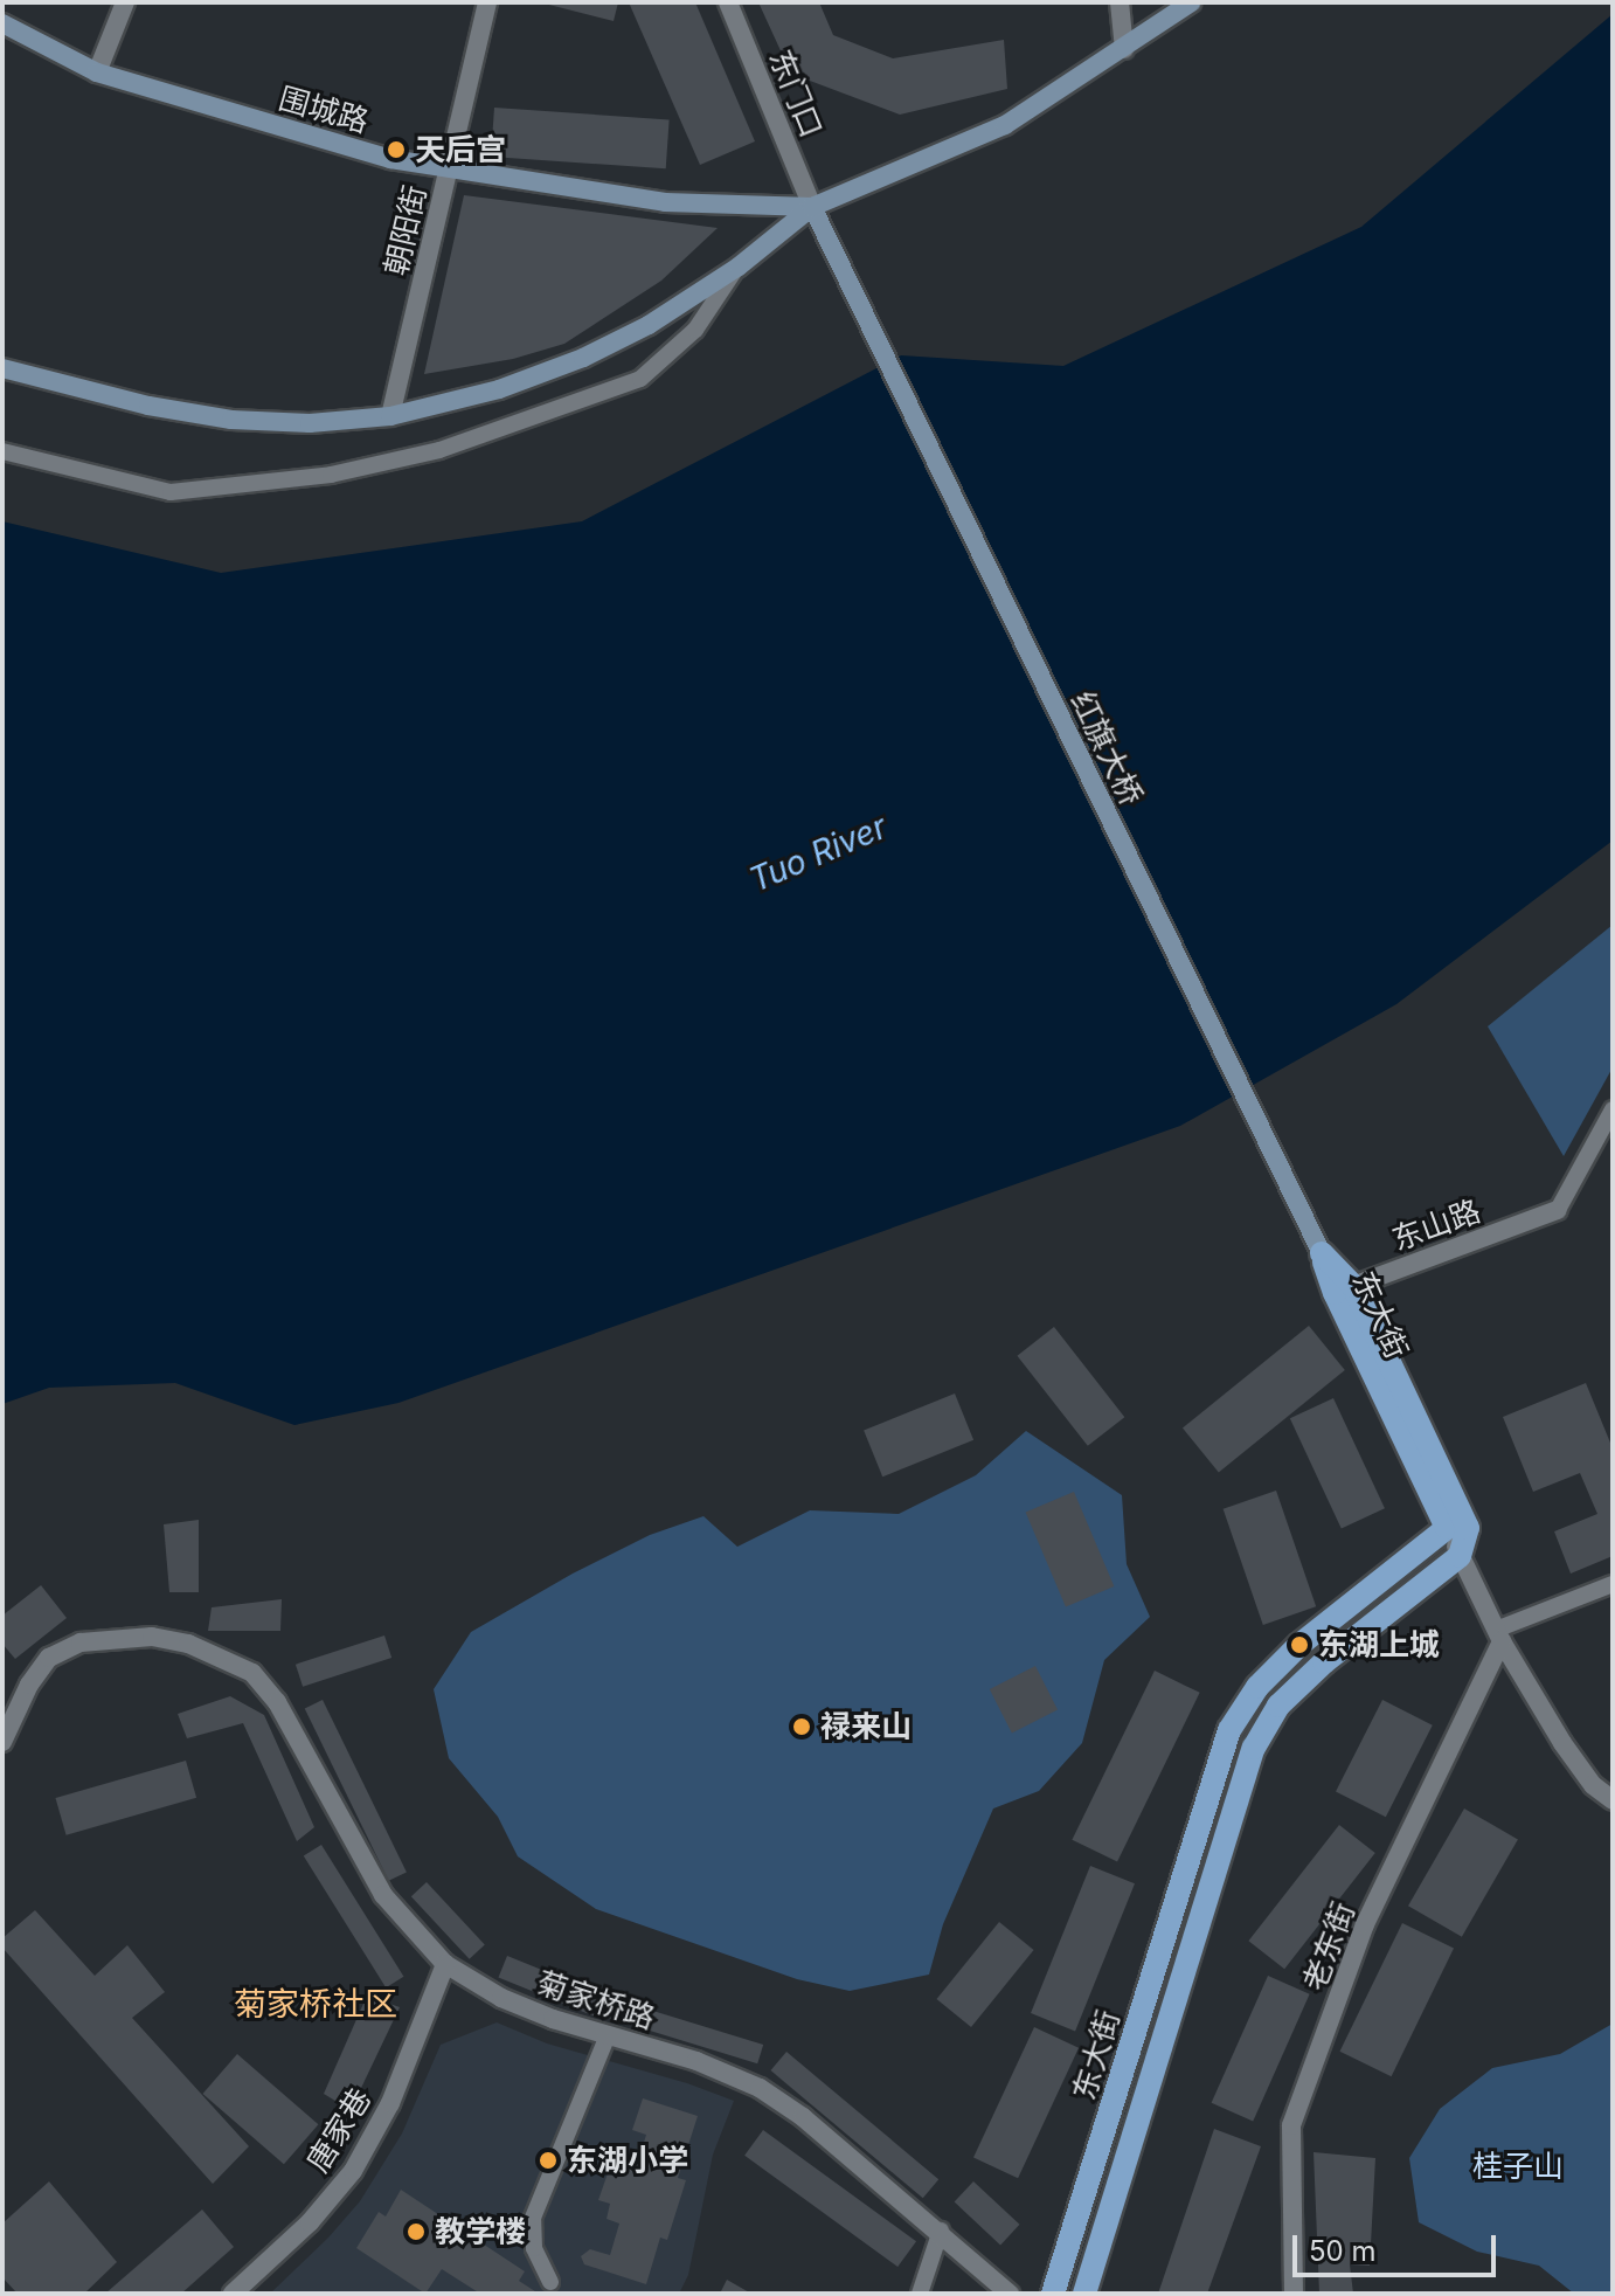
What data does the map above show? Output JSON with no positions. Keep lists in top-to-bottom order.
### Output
{
  "streets": {
    "main road": ["东大街"],
    "street": [
      "东门口",
      "围城路",
      "朝阳街",
      "红旗大桥",
      "东山路",
      "老东街",
      "菊家桥路",
      "唐家巷"
    ]
  },
  "crossings": [
    ["东门口", "围城路"],
    ["东门口", "红旗大桥"],
    ["围城路", "朝阳街"],
    ["围城路", "红旗大桥"],
    ["红旗大桥", "东大街"],
    ["东山路", "东大街"],
    ["菊家桥路", "唐家巷"]
  ],
  "districts": ["菊家桥社区"],
  "water": ["Tuo River"],
  "parks": ["桂子山"],
  "places": [
    "天后宫",
    "东湖上城",
    "禄来山",
    "东湖小学",
    "教学楼"
  ],
  "scale_bar": "50 m"
}
